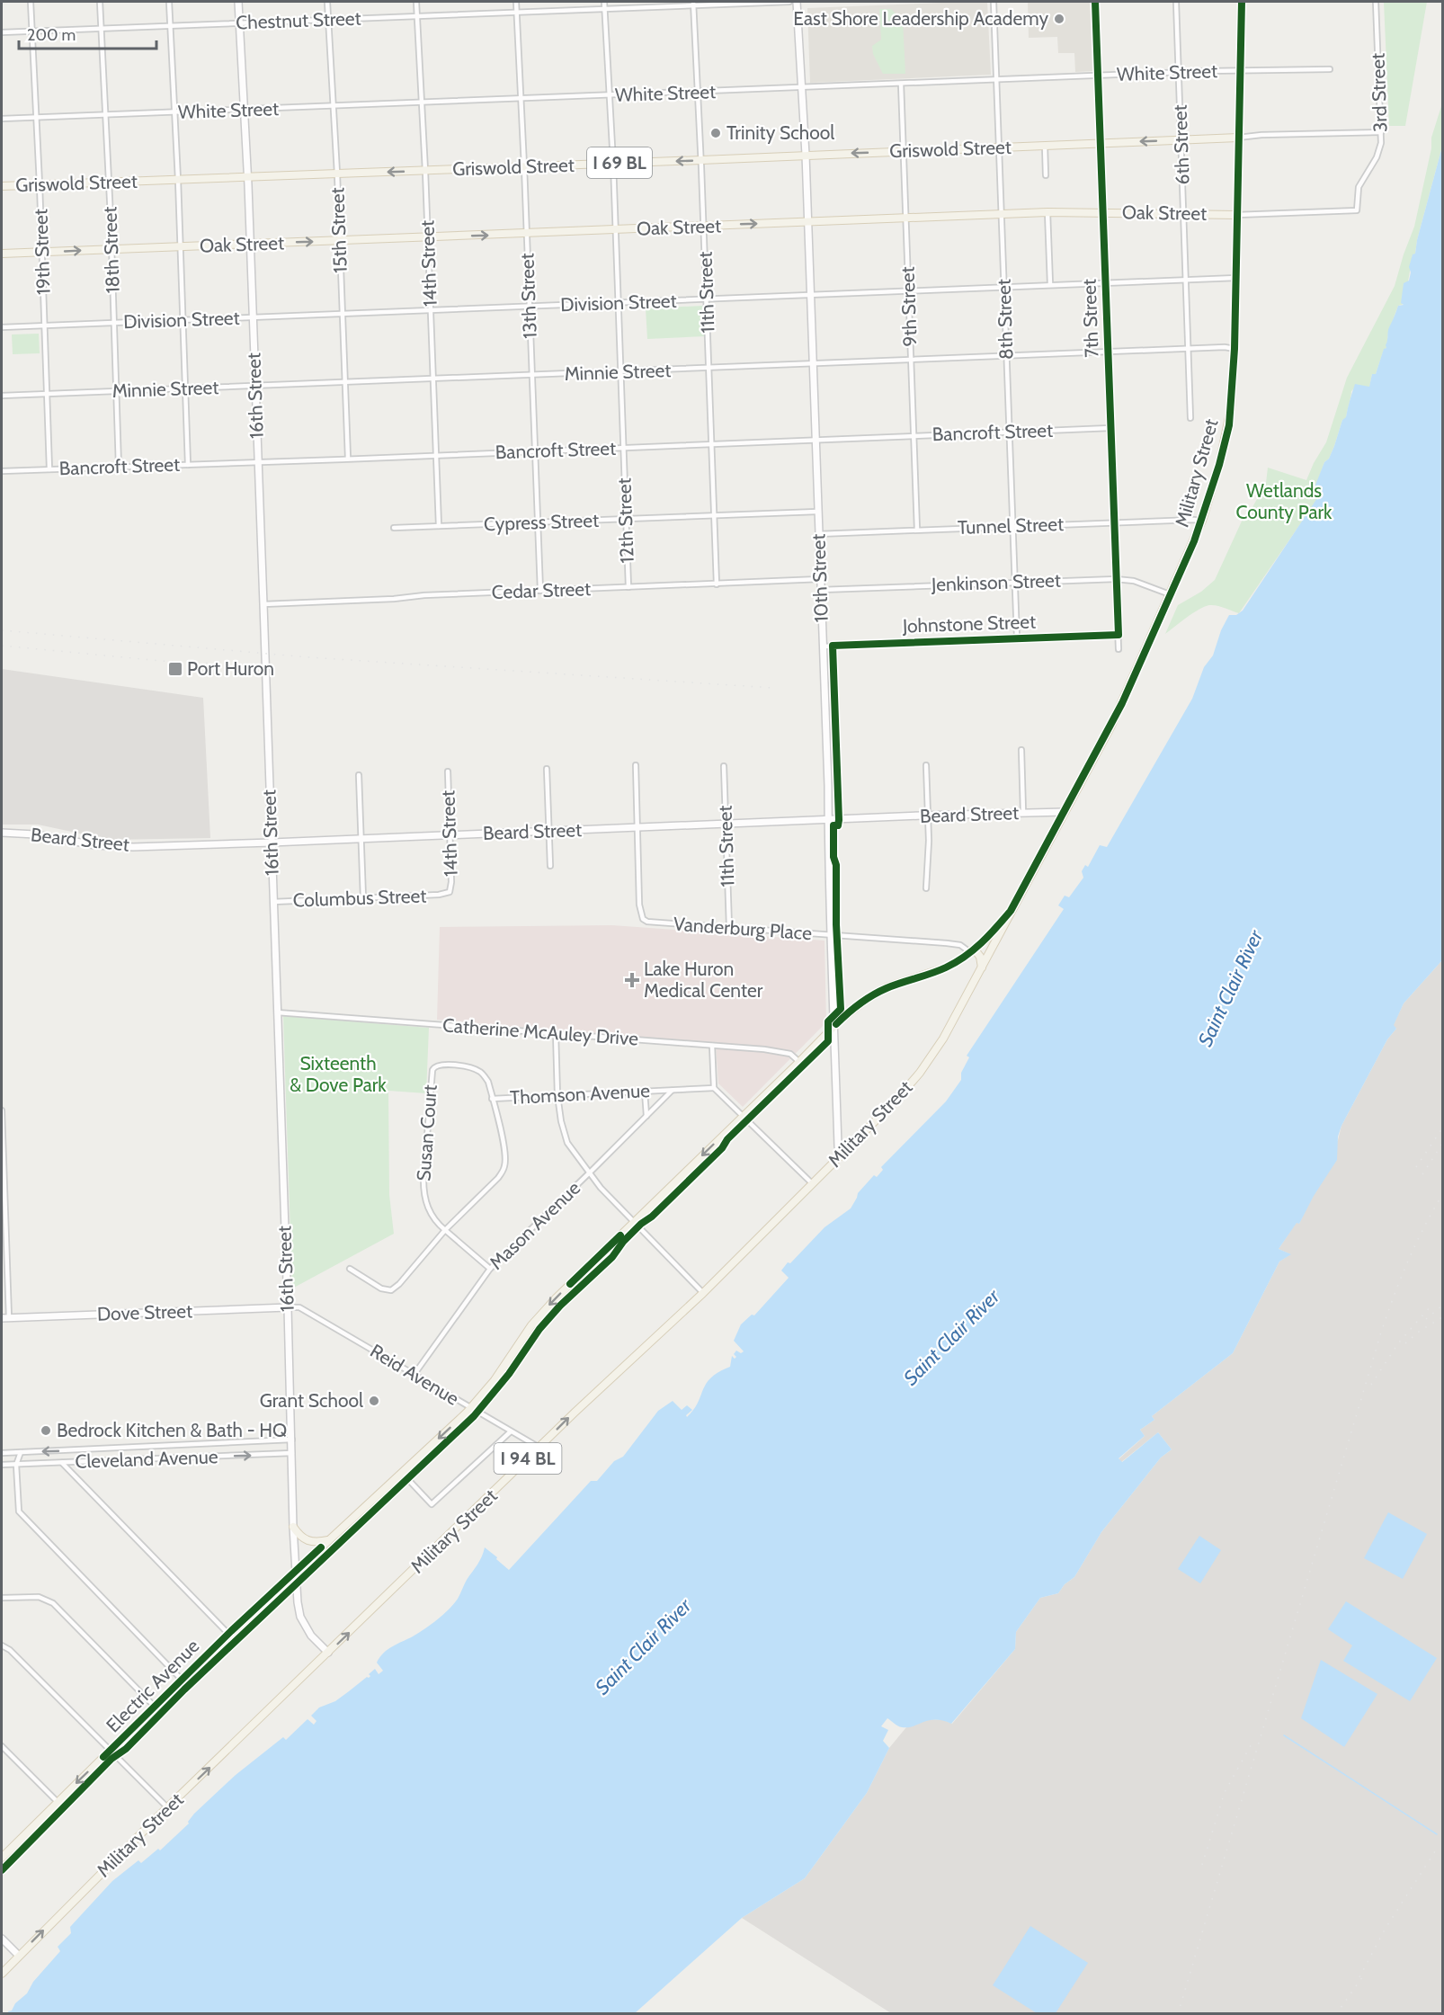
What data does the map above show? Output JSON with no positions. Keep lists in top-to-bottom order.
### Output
{
  "streets": {
    "main road": [
      "Griswold Street",
      "I 69 BL",
      "Oak Street",
      "Military Street",
      "I 94 BL",
      "Electric Avenue"
    ],
    "street": [
      "Chestnut Street",
      "White Street",
      "3rd Street",
      "6th Street",
      "15th Street",
      "18th Street",
      "19th Street",
      "14th Street",
      "11th Street",
      "13th Street",
      "Division Street",
      "9th Street",
      "7th Street",
      "8th Street",
      "Minnie Street",
      "16th Street",
      "Bancroft Street",
      "12th Street",
      "Cypress Street",
      "Tunnel Street",
      "10th Street",
      "Jenkinson Street",
      "Cedar Street",
      "Johnstone Street",
      "Beard Street",
      "Columbus Street",
      "Vanderburg Place",
      "Catherine McAuley Drive",
      "Thomson Avenue",
      "Susan Court",
      "Mason Avenue",
      "Dove Street",
      "Reid Avenue",
      "Cleveland Avenue"
    ]
  },
  "crossings": [
    ["Chestnut Street", "15th Street"],
    ["Chestnut Street", "18th Street"],
    ["Chestnut Street", "19th Street"],
    ["Chestnut Street", "14th Street"],
    ["Chestnut Street", "11th Street"],
    ["Chestnut Street", "13th Street"],
    ["Chestnut Street", "16th Street"],
    ["Chestnut Street", "12th Street"],
    ["White Street", "6th Street"],
    ["White Street", "15th Street"],
    ["White Street", "18th Street"],
    ["White Street", "19th Street"],
    ["White Street", "14th Street"],
    ["White Street", "11th Street"],
    ["White Street", "13th Street"],
    ["White Street", "9th Street"],
    ["White Street", "7th Street"],
    ["White Street", "8th Street"],
    ["White Street", "16th Street"],
    ["White Street", "Military Street"],
    ["White Street", "12th Street"],
    ["White Street", "10th Street"],
    ["3rd Street", "Griswold Street"],
    ["3rd Street", "Oak Street"],
    ["6th Street", "Griswold Street"],
    ["6th Street", "Oak Street"],
    ["6th Street", "Division Street"],
    ["6th Street", "Minnie Street"],
    ["Griswold Street", "15th Street"],
    ["Griswold Street", "18th Street"],
    ["Griswold Street", "19th Street"],
    ["Griswold Street", "14th Street"],
    ["Griswold Street", "11th Street"],
    ["Griswold Street", "13th Street"],
    ["Griswold Street", "9th Street"],
    ["Griswold Street", "7th Street"],
    ["Griswold Street", "8th Street"],
    ["Griswold Street", "16th Street"],
    ["Griswold Street", "Military Street"],
    ["Griswold Street", "12th Street"],
    ["Griswold Street", "10th Street"],
    ["Oak Street", "15th Street"],
    ["Oak Street", "18th Street"],
    ["Oak Street", "19th Street"],
    ["Oak Street", "14th Street"],
    ["Oak Street", "11th Street"],
    ["Oak Street", "13th Street"],
    ["Oak Street", "9th Street"],
    ["Oak Street", "7th Street"],
    ["Oak Street", "8th Street"],
    ["Oak Street", "16th Street"],
    ["Oak Street", "Military Street"],
    ["Oak Street", "12th Street"],
    ["Oak Street", "10th Street"],
    ["15th Street", "Division Street"],
    ["15th Street", "Minnie Street"],
    ["15th Street", "Bancroft Street"],
    ["18th Street", "Division Street"],
    ["18th Street", "Minnie Street"],
    ["18th Street", "Bancroft Street"],
    ["19th Street", "Division Street"],
    ["19th Street", "Minnie Street"],
    ["19th Street", "Bancroft Street"],
    ["14th Street", "Division Street"],
    ["14th Street", "Minnie Street"],
    ["14th Street", "Bancroft Street"],
    ["14th Street", "Cypress Street"],
    ["14th Street", "Beard Street"],
    ["14th Street", "Columbus Street"],
    ["11th Street", "Division Street"],
    ["11th Street", "Minnie Street"],
    ["11th Street", "Bancroft Street"],
    ["11th Street", "Cypress Street"],
    ["11th Street", "Cedar Street"],
    ["11th Street", "Beard Street"],
    ["11th Street", "Vanderburg Place"],
    ["13th Street", "Division Street"],
    ["13th Street", "Minnie Street"],
    ["13th Street", "Bancroft Street"],
    ["13th Street", "Cypress Street"],
    ["13th Street", "Cedar Street"],
    ["Division Street", "9th Street"],
    ["Division Street", "7th Street"],
    ["Division Street", "8th Street"],
    ["Division Street", "16th Street"],
    ["Division Street", "Military Street"],
    ["Division Street", "12th Street"],
    ["Division Street", "10th Street"],
    ["9th Street", "Minnie Street"],
    ["9th Street", "Bancroft Street"],
    ["9th Street", "Tunnel Street"],
    ["7th Street", "Minnie Street"],
    ["7th Street", "Bancroft Street"],
    ["7th Street", "Tunnel Street"],
    ["7th Street", "Jenkinson Street"],
    ["7th Street", "Johnstone Street"],
    ["8th Street", "Minnie Street"],
    ["8th Street", "Bancroft Street"],
    ["8th Street", "Tunnel Street"],
    ["8th Street", "Jenkinson Street"],
    ["8th Street", "Johnstone Street"],
    ["Minnie Street", "16th Street"],
    ["Minnie Street", "Military Street"],
    ["Minnie Street", "12th Street"],
    ["Minnie Street", "10th Street"],
    ["16th Street", "Bancroft Street"],
    ["16th Street", "Military Street"],
    ["16th Street", "Cedar Street"],
    ["16th Street", "Beard Street"],
    ["16th Street", "Columbus Street"],
    ["16th Street", "Catherine McAuley Drive"],
    ["16th Street", "Dove Street"],
    ["16th Street", "Reid Avenue"],
    ["16th Street", "Cleveland Avenue"],
    ["16th Street", "Electric Avenue"],
    ["Bancroft Street", "12th Street"],
    ["Bancroft Street", "10th Street"],
    ["Military Street", "Tunnel Street"],
    ["Military Street", "10th Street"],
    ["Military Street", "Jenkinson Street"],
    ["Military Street", "Beard Street"],
    ["Military Street", "Reid Avenue"],
    ["Military Street", "Electric Avenue"],
    ["12th Street", "Cypress Street"],
    ["12th Street", "Cedar Street"],
    ["Cypress Street", "10th Street"],
    ["Tunnel Street", "10th Street"],
    ["10th Street", "Jenkinson Street"],
    ["10th Street", "Cedar Street"],
    ["10th Street", "Johnstone Street"],
    ["10th Street", "Beard Street"],
    ["10th Street", "Vanderburg Place"],
    ["10th Street", "Electric Avenue"],
    ["Beard Street", "Vanderburg Place"],
    ["Vanderburg Place", "Electric Avenue"],
    ["Catherine McAuley Drive", "Electric Avenue"],
    ["Thomson Avenue", "Susan Court"],
    ["Thomson Avenue", "Mason Avenue"],
    ["Susan Court", "Mason Avenue"],
    ["Mason Avenue", "Reid Avenue"],
    ["Dove Street", "Reid Avenue"],
    ["Reid Avenue", "Electric Avenue"]
  ],
  "one_way": ["Military Street", "Electric Avenue"],
  "water": ["Saint Clair River"],
  "parks": ["Wetlands County Park", "Sixteenth & Dove Park"],
  "places": {
    "other": [
      "East Shore Leadership Academy",
      "Trinity School",
      "Grant School",
      "Bedrock Kitchen & Bath - HQ"
    ],
    "transit": ["Port Huron"],
    "health": ["Lake Huron Medical Center"]
  },
  "scale_bar": "200 m"
}
